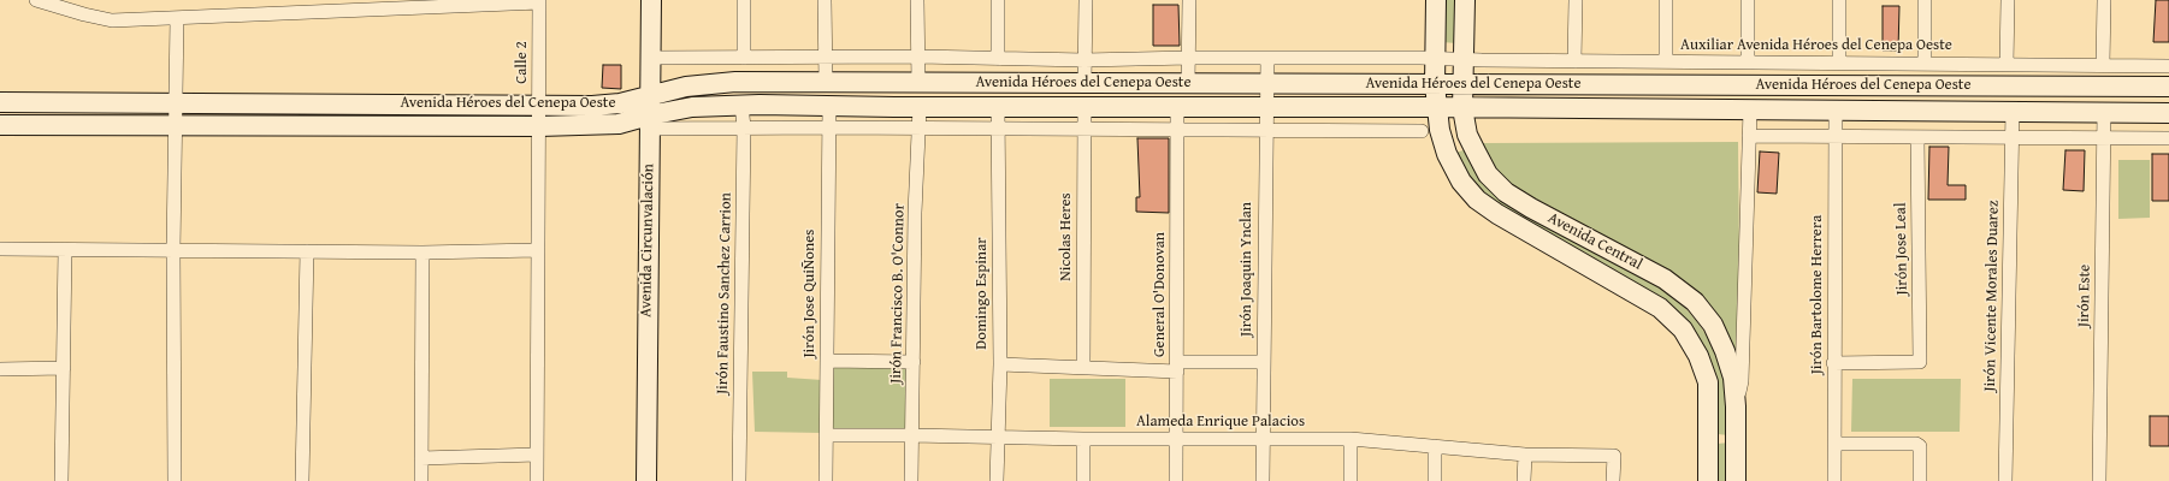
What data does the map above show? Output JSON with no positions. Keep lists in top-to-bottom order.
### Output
{
  "streets": {
    "main road": ["Avenida Héroes del Cenepa Oeste", "Avenida Circunvalación", "Avenida Central"],
    "street": [
      "Auxiliar Avenida Héroes del Cenepa Oeste",
      "Calle 2",
      "Nicolas Heres",
      "Jirón Jose Leal",
      "Jirón Joaquin Ynclan",
      "Jirón Faustino Sanchez Carrion",
      "Jirón Jose QuiÑones",
      "Jirón Francisco B. O'Connor",
      "Domingo Espinar",
      "General O'Donovan",
      "Jirón Bartolome Herrera",
      "Jirón Vicente Morales Duarez",
      "Jirón Este",
      "Alameda Enrique Palacios"
    ]
  },
  "crossings": [
    ["Auxiliar Avenida Héroes del Cenepa Oeste", "Avenida Circunvalación"],
    ["Auxiliar Avenida Héroes del Cenepa Oeste", "Avenida Central"],
    ["Auxiliar Avenida Héroes del Cenepa Oeste", "Jirón Joaquin Ynclan"],
    ["Calle 2", "Avenida Héroes del Cenepa Oeste"],
    ["Avenida Héroes del Cenepa Oeste", "Nicolas Heres"],
    ["Avenida Héroes del Cenepa Oeste", "Avenida Circunvalación"],
    ["Avenida Héroes del Cenepa Oeste", "Avenida Central"],
    ["Avenida Héroes del Cenepa Oeste", "Jirón Joaquin Ynclan"],
    ["Avenida Héroes del Cenepa Oeste", "Jirón Faustino Sanchez Carrion"],
    ["Avenida Héroes del Cenepa Oeste", "Jirón Jose QuiÑones"],
    ["Avenida Héroes del Cenepa Oeste", "Jirón Francisco B. O'Connor"],
    ["Avenida Héroes del Cenepa Oeste", "Domingo Espinar"],
    ["Avenida Héroes del Cenepa Oeste", "General O'Donovan"],
    ["Avenida Héroes del Cenepa Oeste", "Jirón Bartolome Herrera"],
    ["Avenida Héroes del Cenepa Oeste", "Jirón Vicente Morales Duarez"],
    ["Avenida Héroes del Cenepa Oeste", "Jirón Este"],
    ["Jirón Jose Leal", "Jirón Bartolome Herrera"],
    ["Jirón Joaquin Ynclan", "Alameda Enrique Palacios"],
    ["Jirón Jose QuiÑones", "Alameda Enrique Palacios"],
    ["Jirón Francisco B. O'Connor", "Alameda Enrique Palacios"],
    ["Domingo Espinar", "Alameda Enrique Palacios"],
    ["General O'Donovan", "Alameda Enrique Palacios"]
  ]
}
